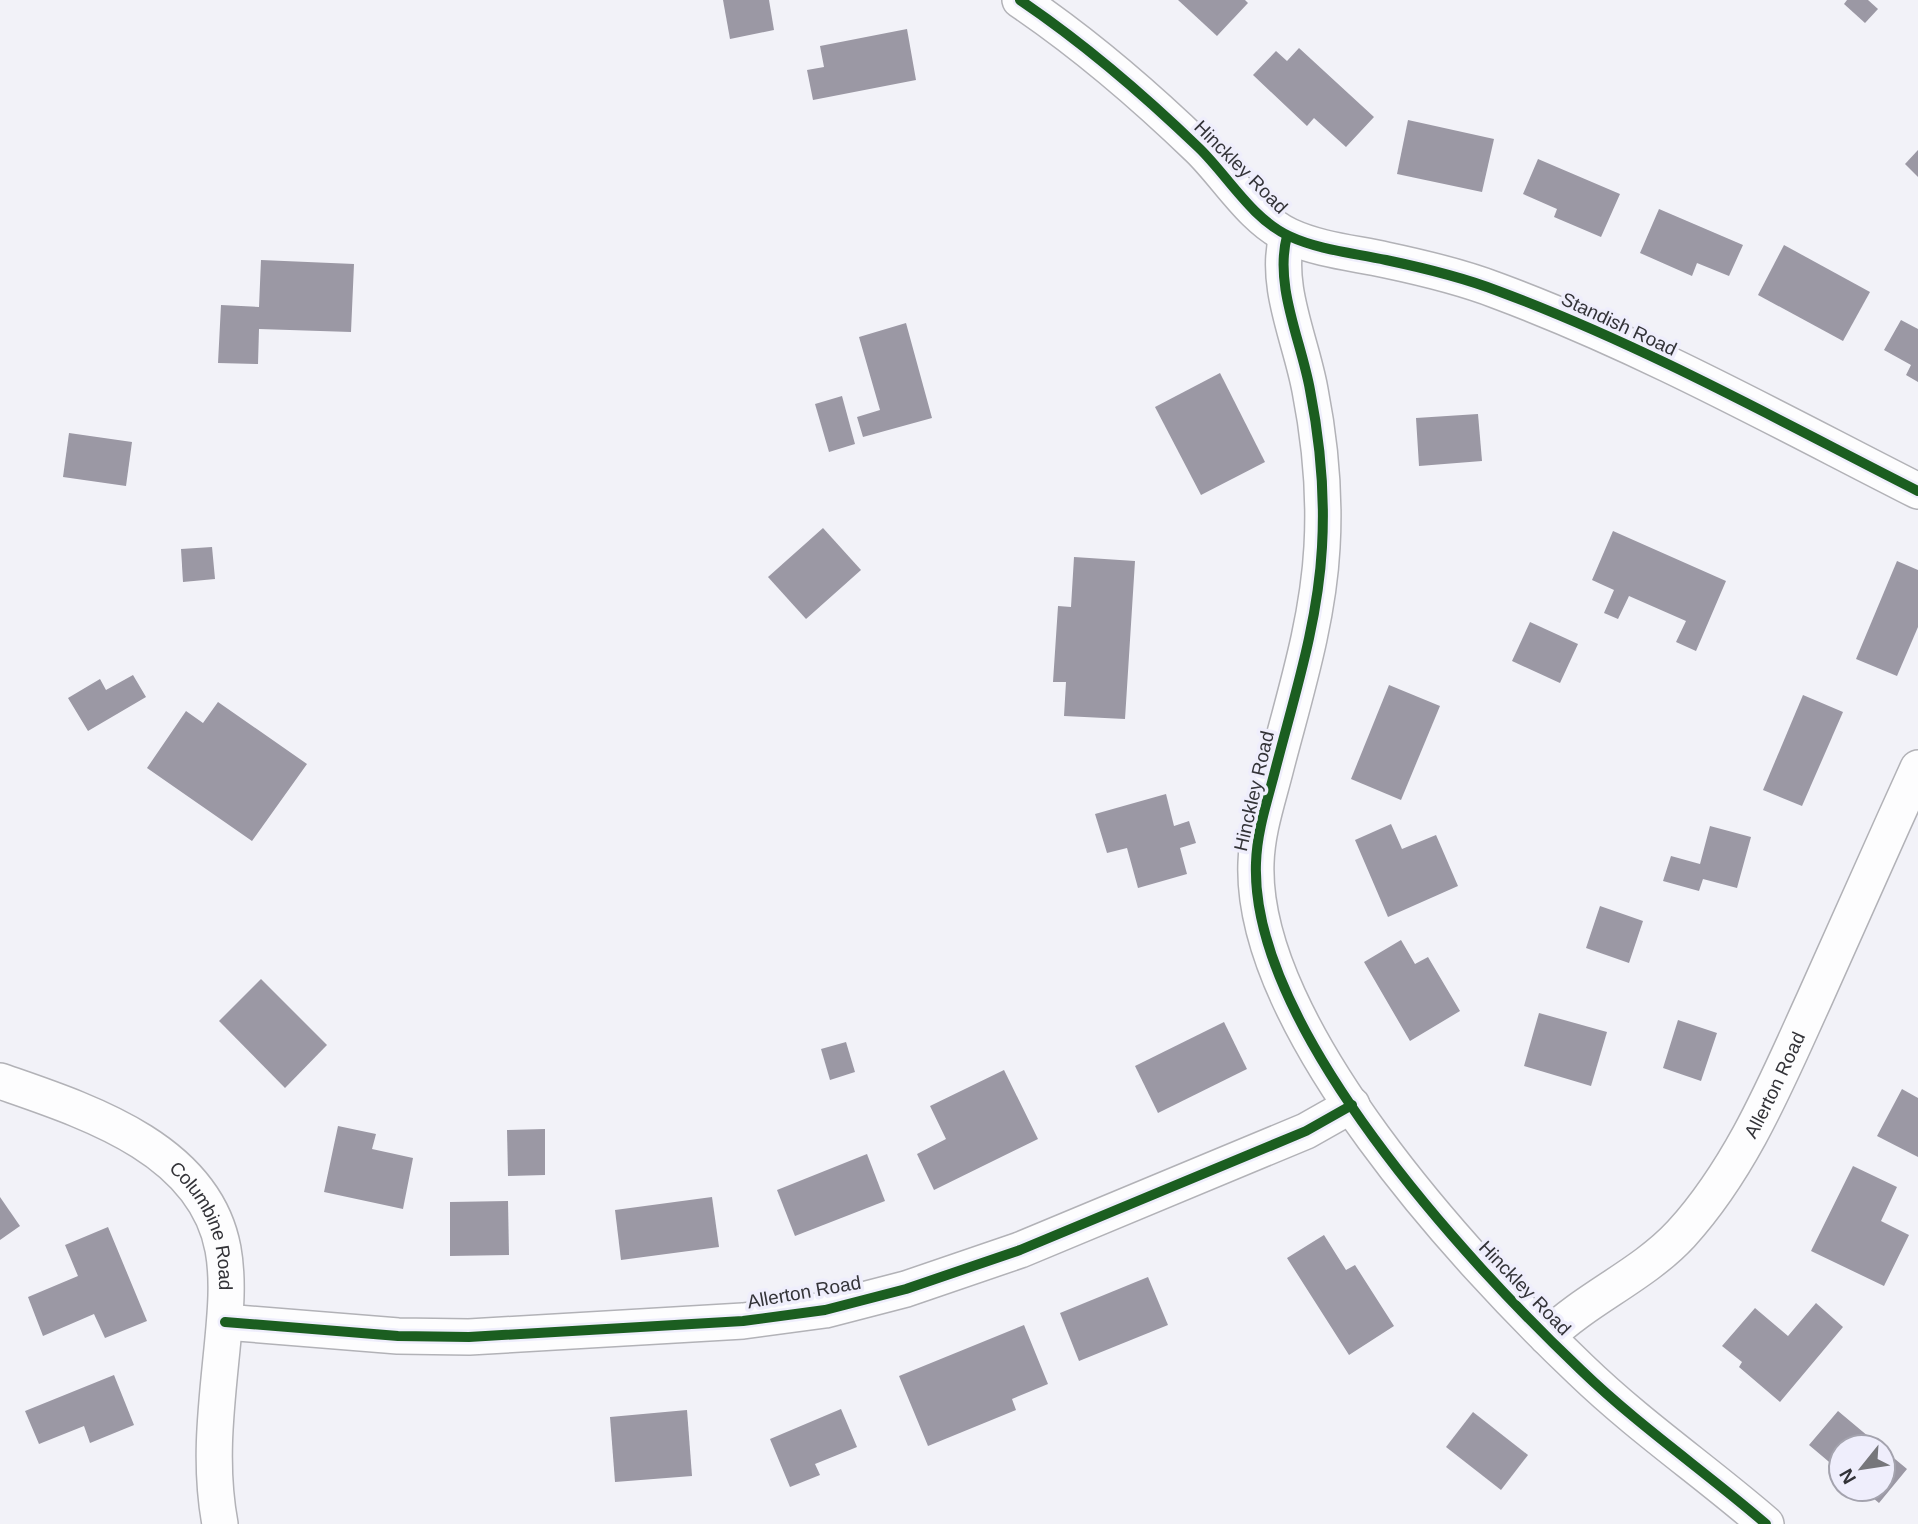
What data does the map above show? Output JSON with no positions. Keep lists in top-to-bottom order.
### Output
{
  "streets": {
    "street": [
      "Hinckley Road",
      "Standish Road",
      "Allerton Road",
      "Columbine Road"
    ]
  },
  "crossings": [
    ["Hinckley Road", "Standish Road"],
    ["Hinckley Road", "Allerton Road"],
    ["Allerton Road", "Columbine Road"]
  ],
  "north": "bottom left"
}
